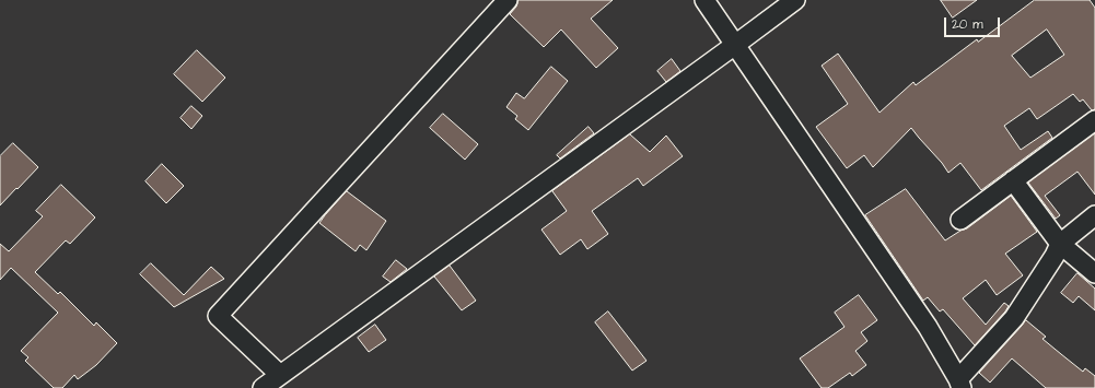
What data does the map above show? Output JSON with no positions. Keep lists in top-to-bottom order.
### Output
{
  "scale_bar": "20 m"
}
